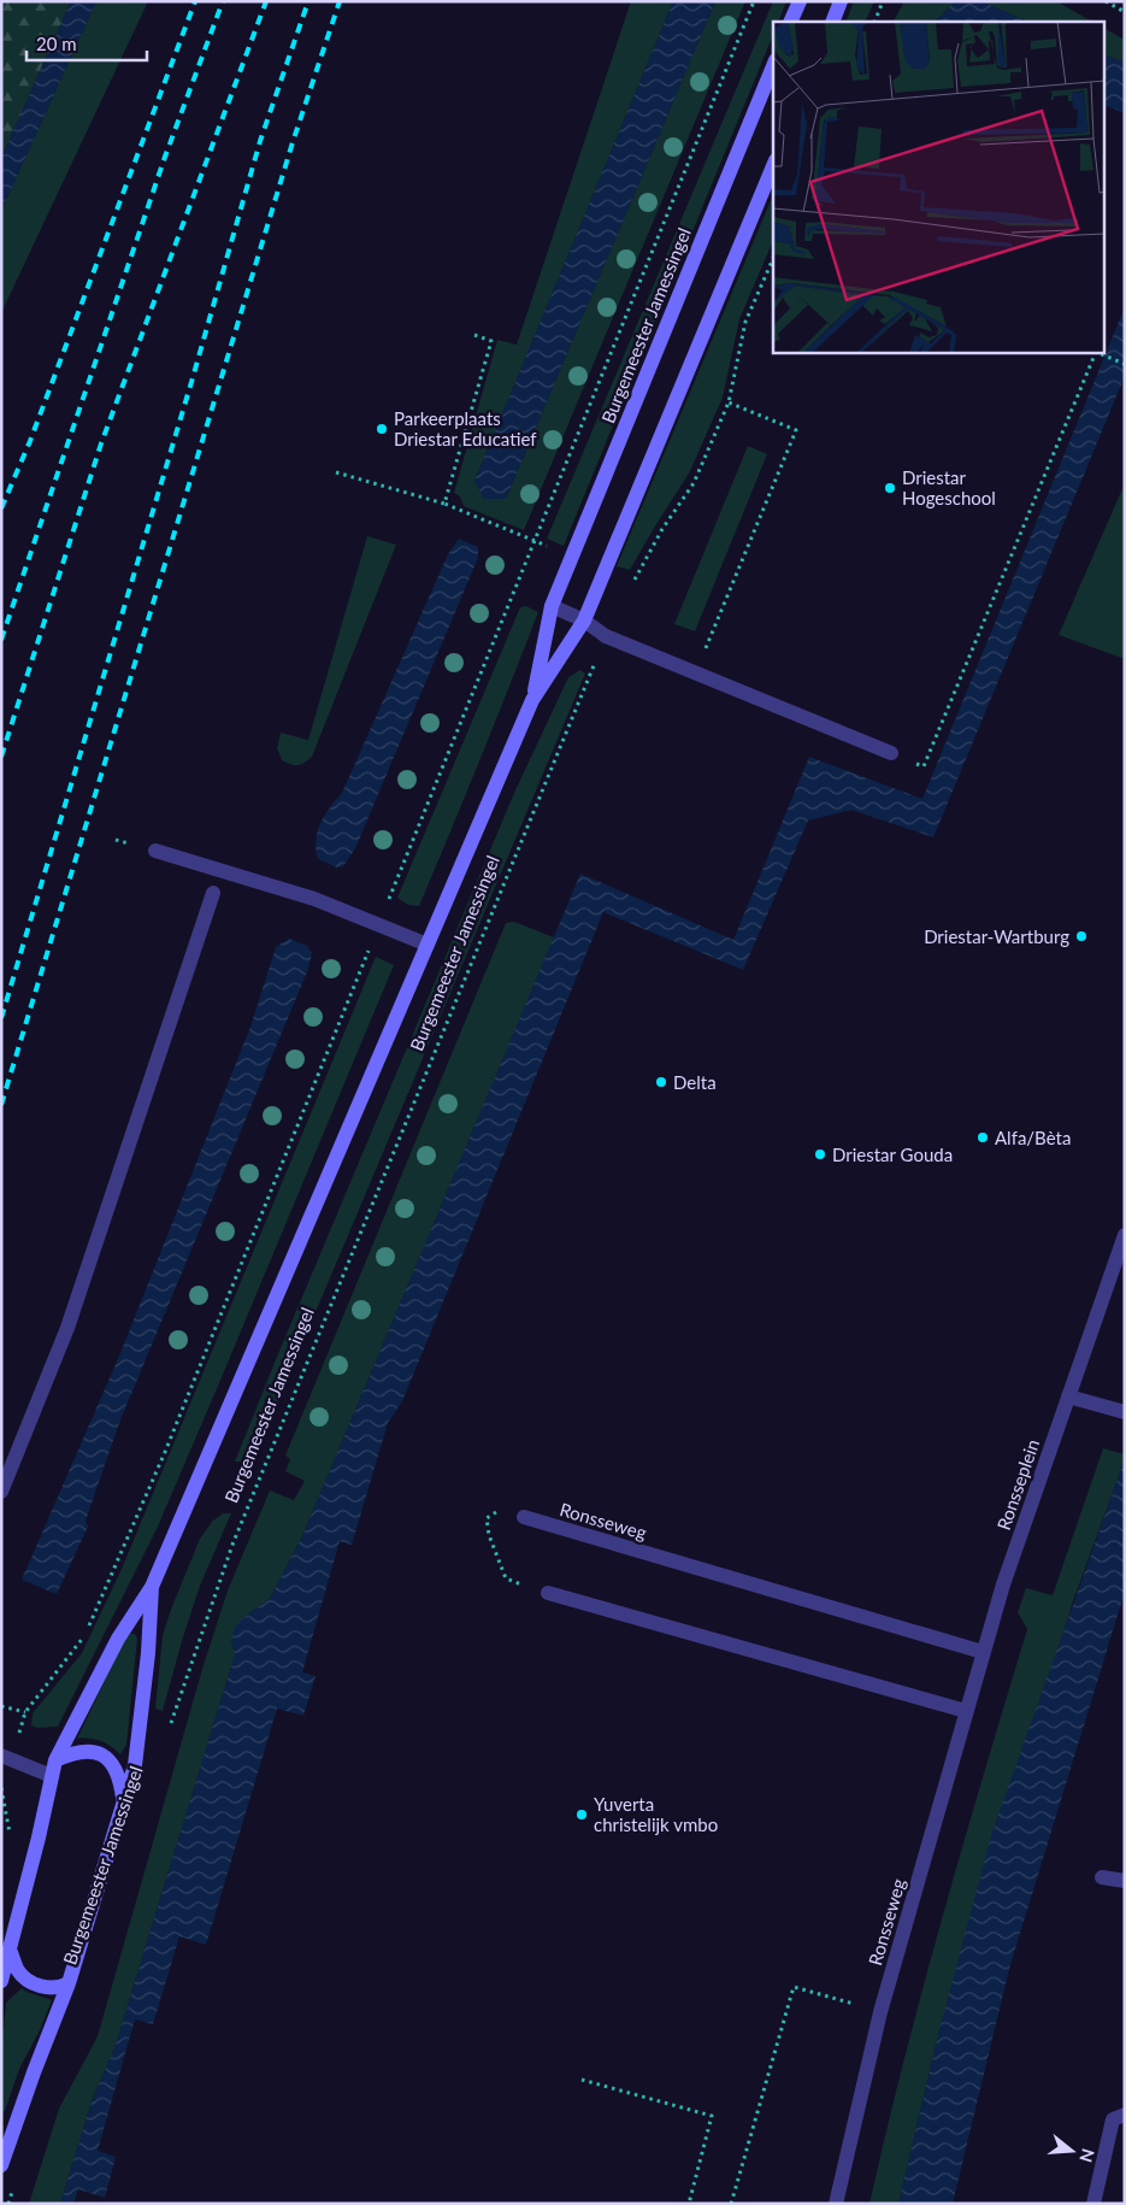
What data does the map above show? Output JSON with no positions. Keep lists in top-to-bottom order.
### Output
{
  "streets": {
    "main road": ["Burgemeester Jamessingel"],
    "street": ["Ronsseplein", "Ronsseweg"]
  },
  "crossings": [
    ["Ronsseplein", "Ronsseweg"]
  ],
  "places": [
    "Parkeerplaats Driestar Educatief",
    "Driestar Hogeschool",
    "Driestar-Wartburg",
    "Delta",
    "Alfa/Bèta",
    "Driestar Gouda",
    "Yuverta christelijk vmbo"
  ],
  "scale_bar": "20 m",
  "north": "right"
}
